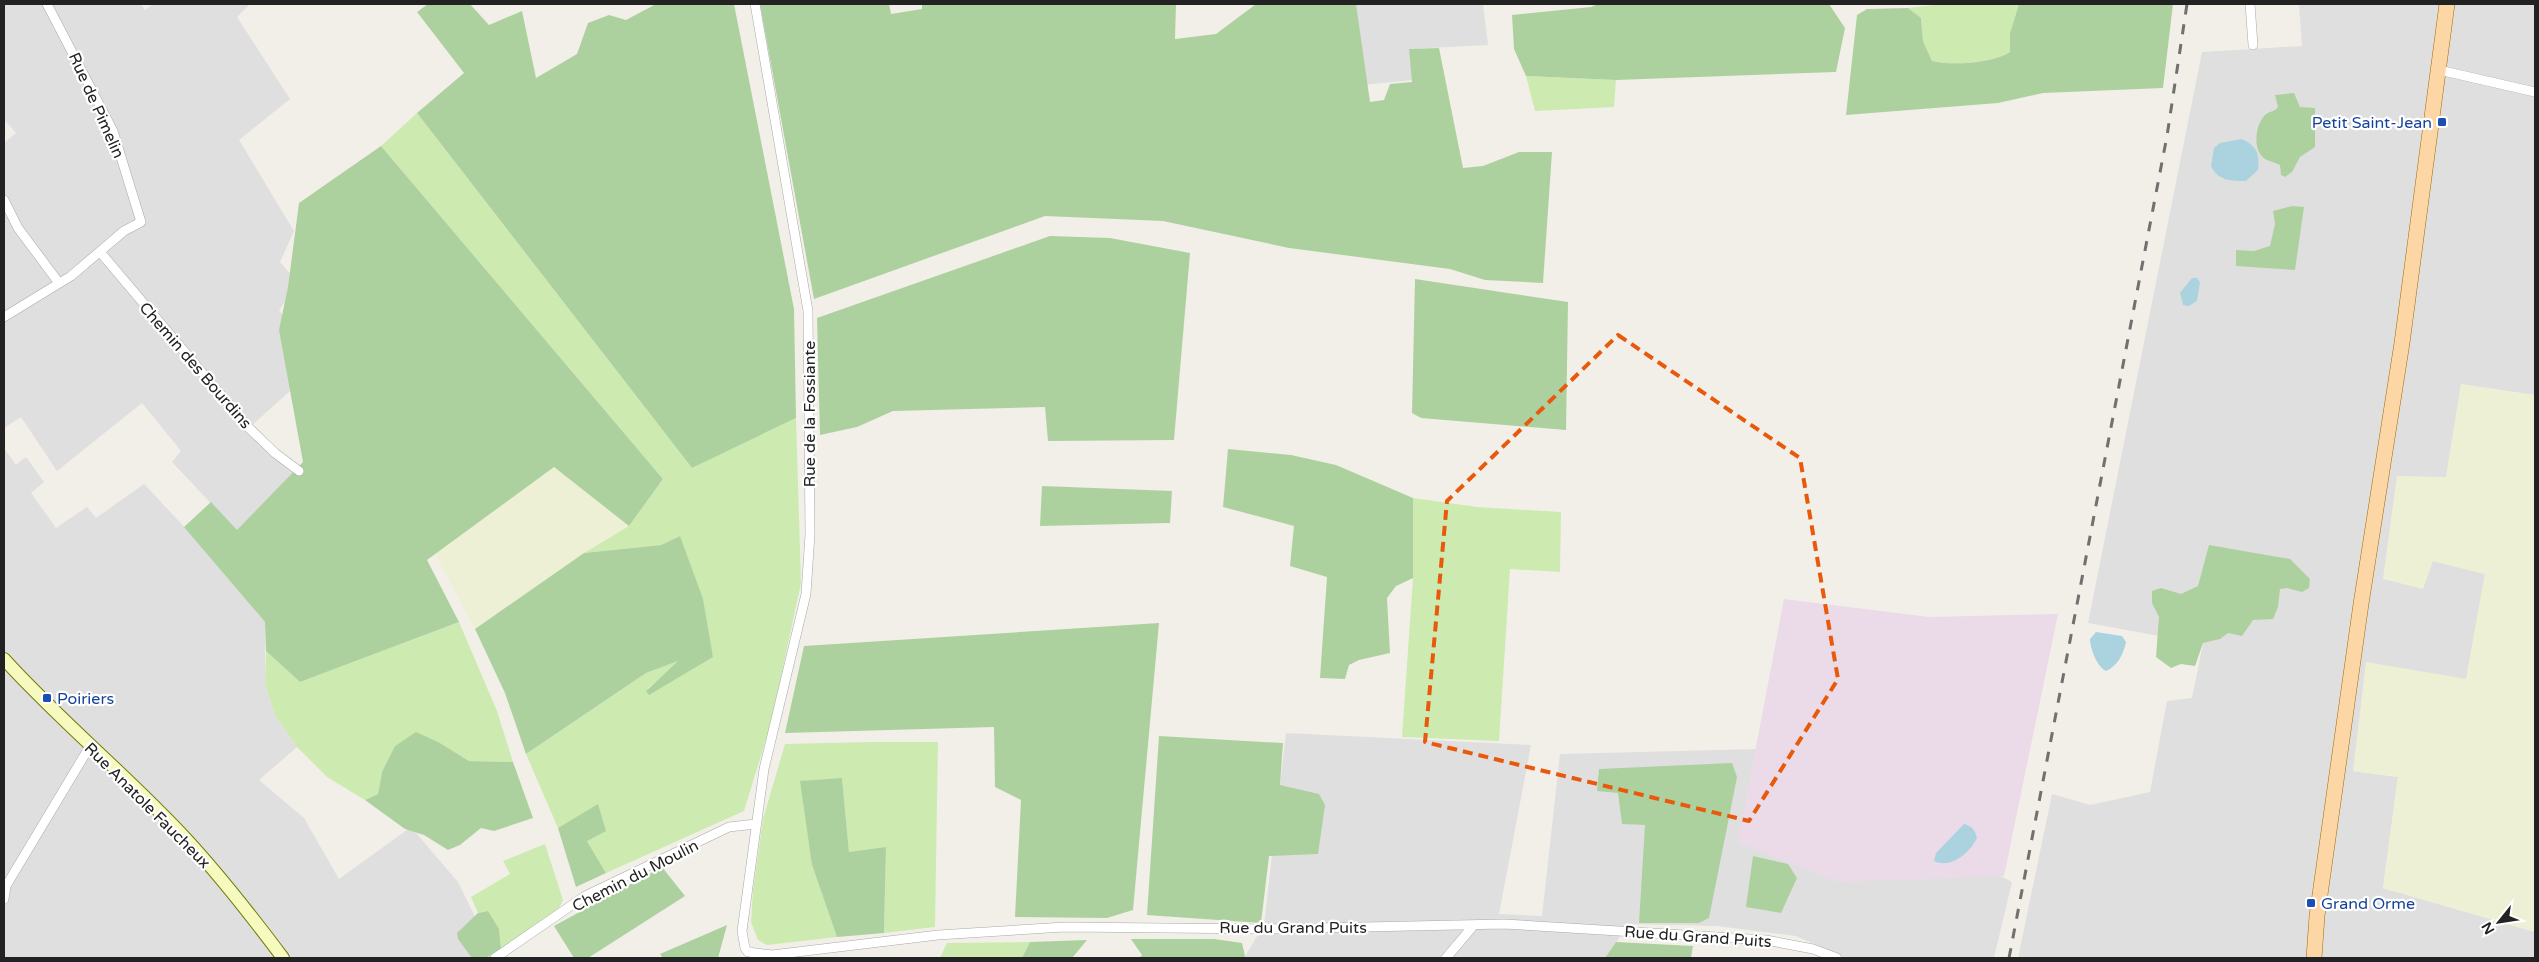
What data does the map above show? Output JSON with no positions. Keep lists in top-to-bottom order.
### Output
{
  "streets": {
    "main road": ["Rue Anatole Faucheux"],
    "street": [
      "Rue de Pimelin",
      "Chemin des Bourdins",
      "Rue de la Fossiante",
      "Chemin du Moulin",
      "Rue du Grand Puits"
    ]
  },
  "crossings": [
    ["Rue de Pimelin", "Chemin des Bourdins"],
    ["Rue de la Fossiante", "Chemin du Moulin"],
    ["Rue de la Fossiante", "Rue du Grand Puits"],
    ["Chemin du Moulin", "Rue du Grand Puits"]
  ],
  "places": {
    "transit": ["Petit Saint-Jean", "Poiriers", "Grand Orme"]
  },
  "north": "bottom left"
}
